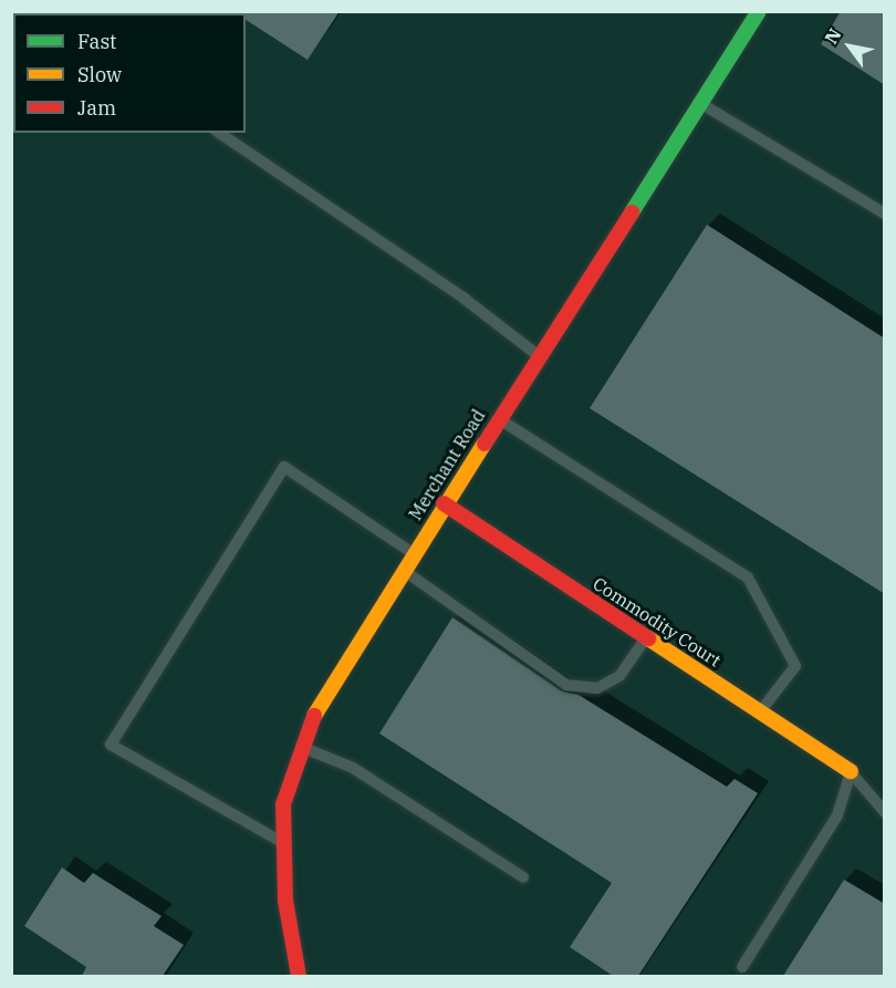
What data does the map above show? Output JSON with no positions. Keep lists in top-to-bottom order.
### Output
{
  "streets": {
    "street": ["Merchant Road", "Commodity Court"]
  },
  "crossings": [
    ["Merchant Road", "Commodity Court"]
  ],
  "legend": ["Fast", "Slow", "Jam"],
  "north": "top left"
}
